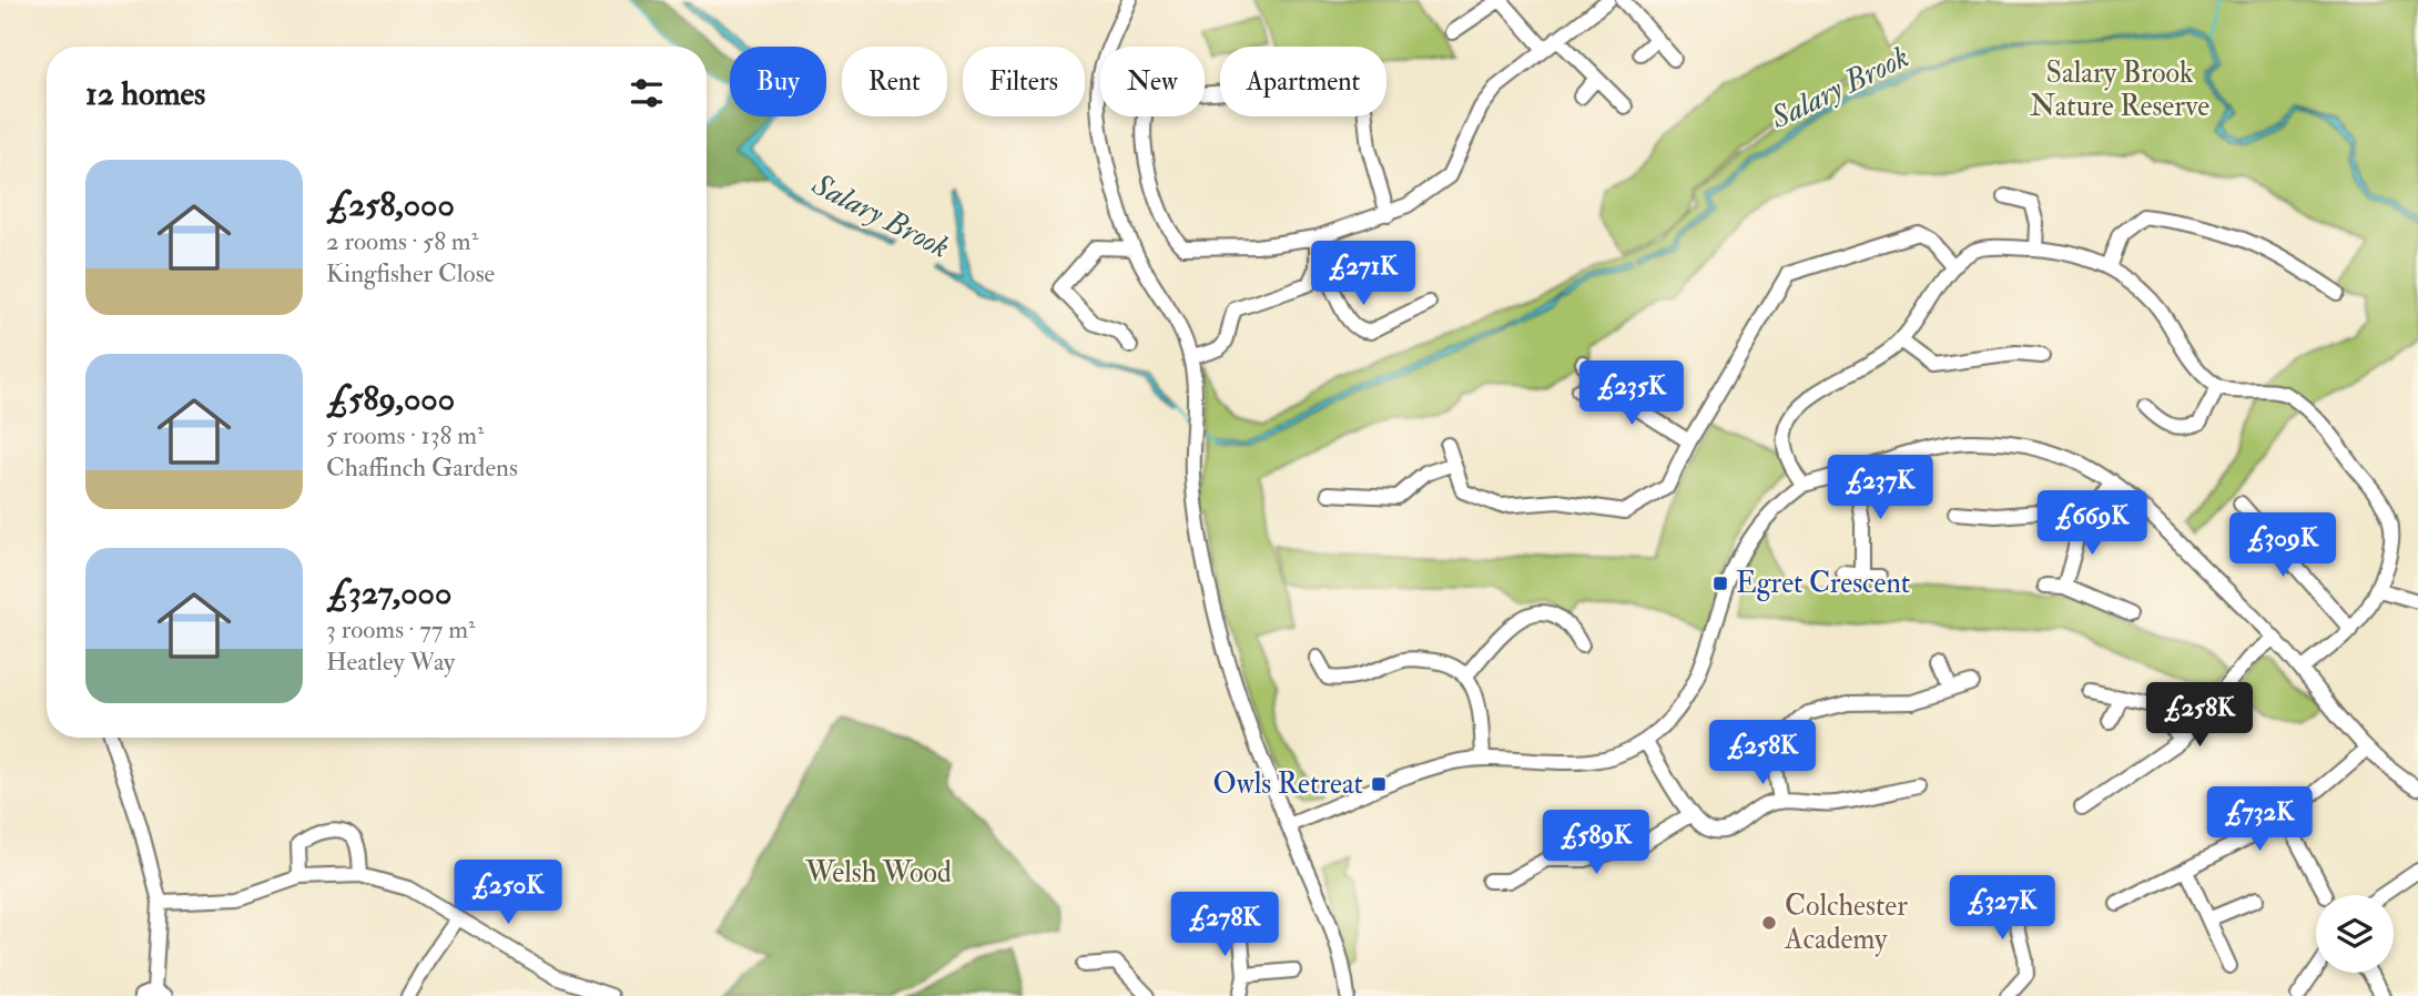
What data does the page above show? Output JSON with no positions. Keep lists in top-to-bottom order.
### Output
{
  "water": ["Salary Brook"],
  "parks": ["Salary Brook Nature Reserve", "Welsh Wood"],
  "places": {
    "transit": ["Egret Crescent", "Owls Retreat"],
    "other": ["Colchester Academy"]
  },
  "page": {
    "chip": [
      "Buy",
      "Rent",
      "Filters",
      "New",
      "Apartment"
    ],
    "heading": "12 homes",
    "list": [
      {
        "name": "£258,000",
        "note": "2 rooms · 58 m² · Kingfisher Close"
      },
      {
        "name": "£589,000",
        "note": "5 rooms · 138 m² · Chaffinch Gardens"
      },
      {
        "name": "£327,000",
        "note": "3 rooms · 77 m² · Heatley Way"
      }
    ],
    "price": [
      "£271K",
      "£235K",
      "£237K",
      "£669K",
      "£309K",
      "£258K",
      "£258K",
      "£732K",
      "£589K",
      "£250K",
      "£327K",
      "£278K"
    ]
  }
}
